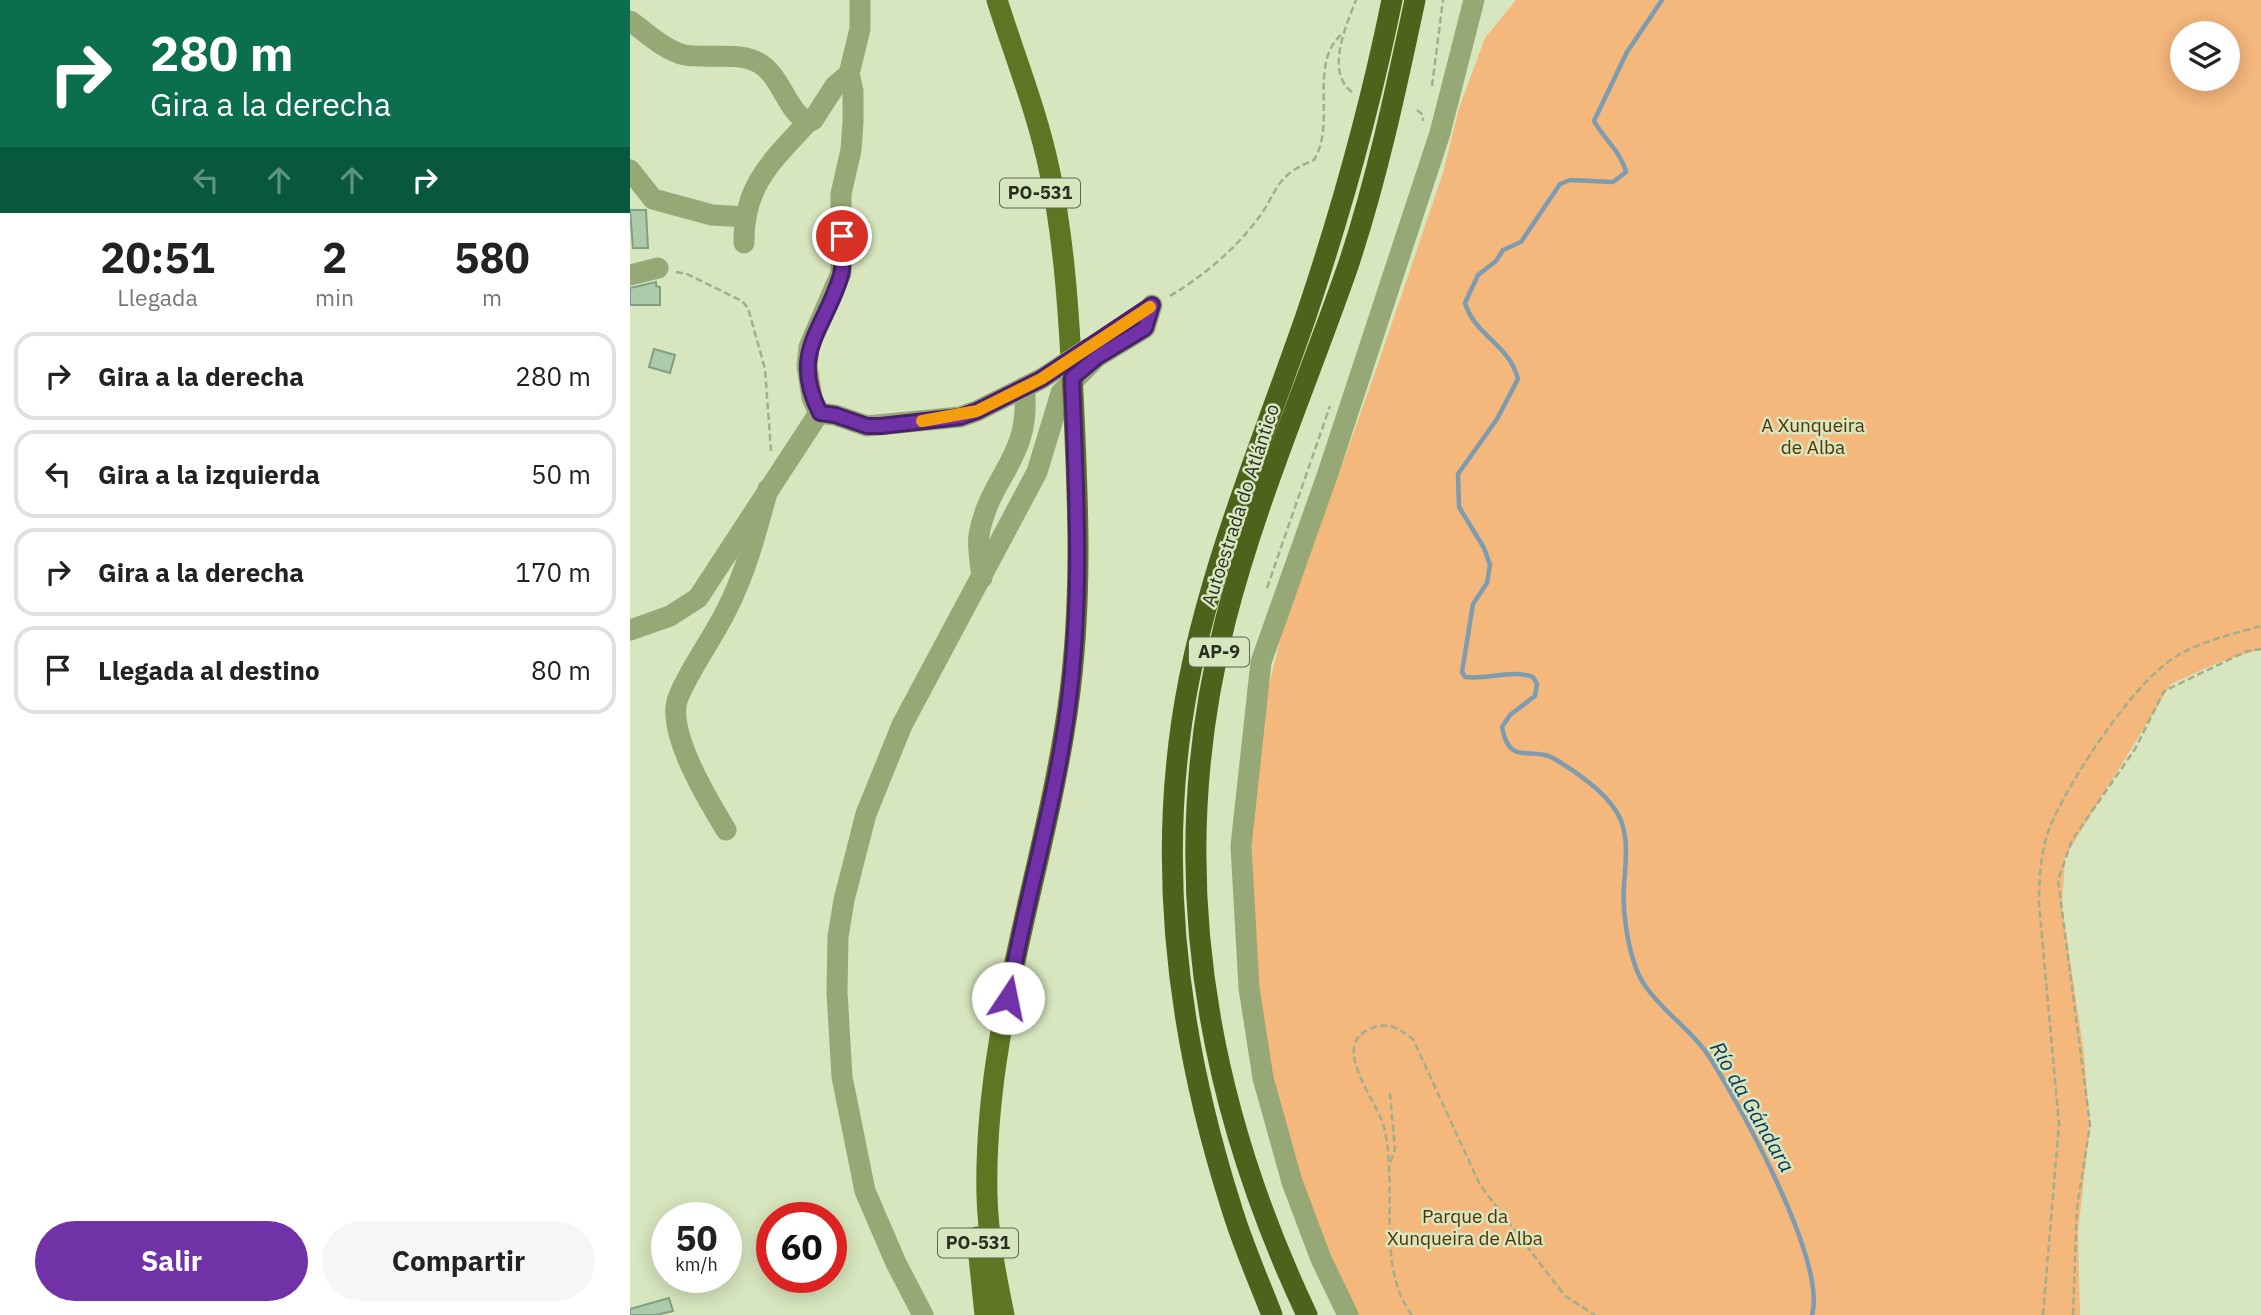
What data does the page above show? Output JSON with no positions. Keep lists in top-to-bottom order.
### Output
{
  "streets": {
    "highway": ["Autoestrada do Atlántico", "AP-9"],
    "main road": ["PO-531"]
  },
  "water": ["Río da Gándara"],
  "parks": ["A Xunqueira de Alba", "Parque da Xunqueira de Alba"],
  "page": {
    "turn": ["280 m", "Gira a la derecha"],
    "eta": [
      "20:51",
      "Llegada",
      "2",
      "min",
      "580",
      "m"
    ],
    "list": [
      {
        "name": "Gira a la derecha",
        "value": "280 m"
      },
      {
        "name": "Gira a la izquierda",
        "value": "50 m"
      },
      {
        "name": "Gira a la derecha",
        "value": "170 m"
      },
      {
        "name": "Llegada al destino",
        "value": "80 m"
      }
    ],
    "speed": "50 km/h",
    "limit": "60",
    "buttons": ["Salir", "Compartir"]
  }
}
